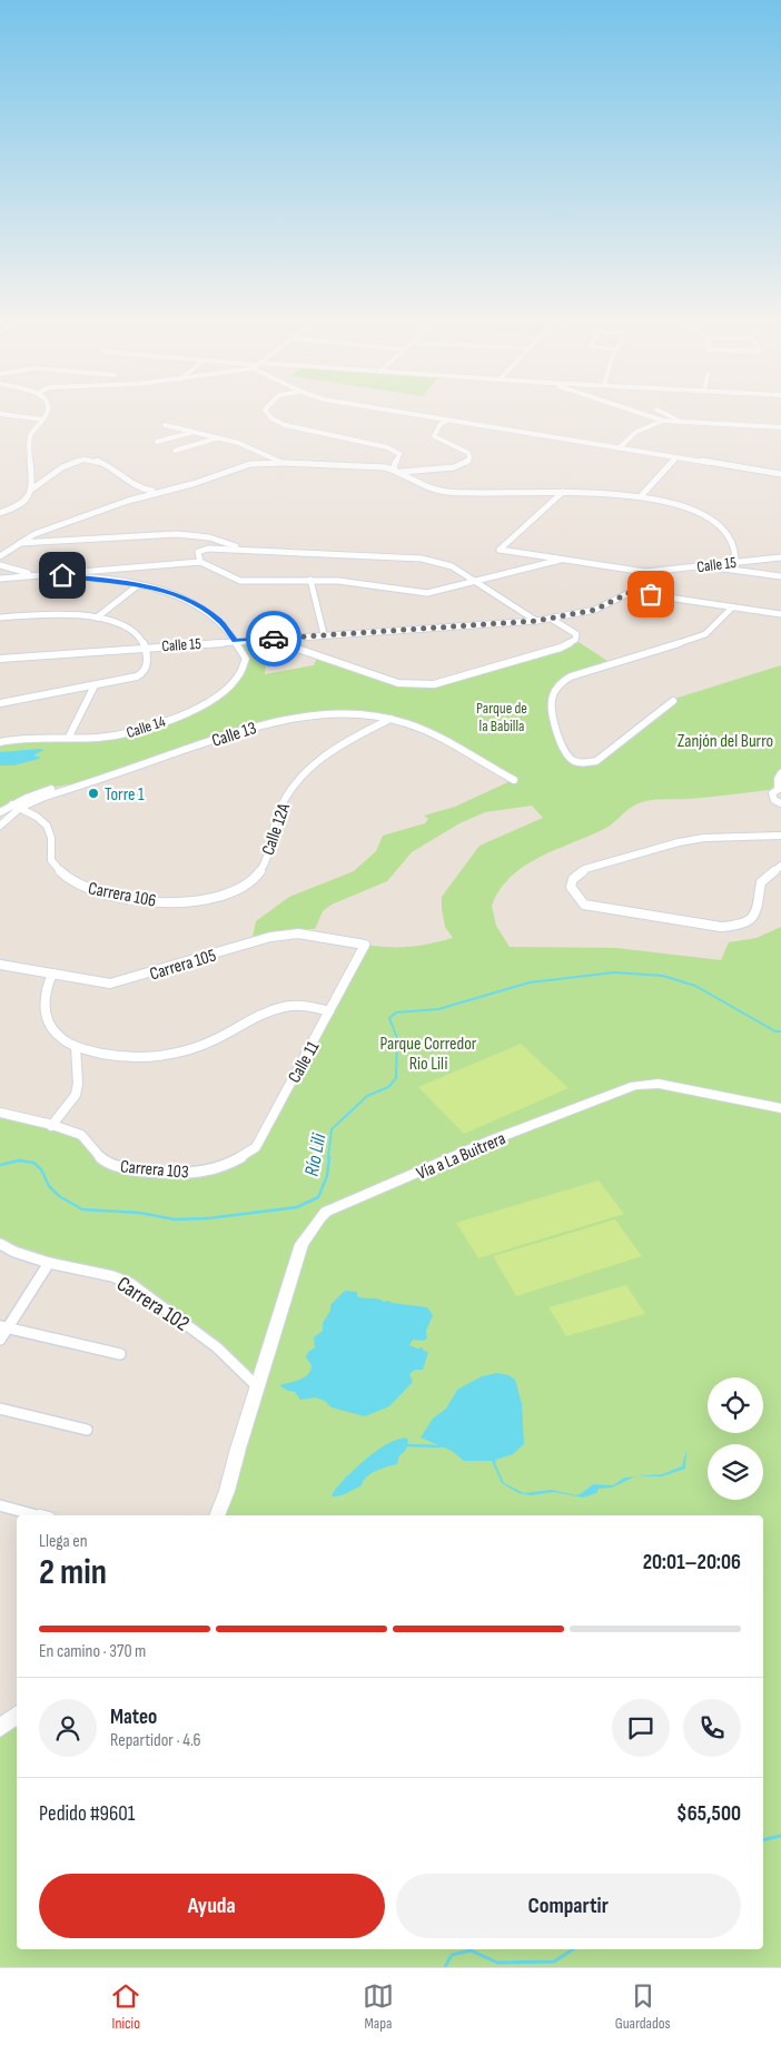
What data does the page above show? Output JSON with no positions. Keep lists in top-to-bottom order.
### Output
{
  "streets": {
    "street": [
      "Calle 15",
      "Calle 14",
      "Calle 13",
      "Calle 12A",
      "Carrera 106",
      "Carrera 105",
      "Calle 11",
      "Vía a La Buitrera",
      "Carrera 103",
      "Carrera 102"
    ]
  },
  "crossings": [
    ["Calle 15", "Calle 14"],
    ["Calle 13", "Calle 12A"],
    ["Calle 13", "Carrera 106"],
    ["Calle 12A", "Carrera 106"],
    ["Carrera 105", "Calle 11"],
    ["Calle 11", "Carrera 103"],
    ["Vía a La Buitrera", "Carrera 102"]
  ],
  "water": ["Río Lili"],
  "parks": ["Parque de la Babilla", "Zanjón del Burro", "Parque Corredor Rio Lili"],
  "places": ["Torre 1"],
  "page": {
    "heading": ["2 min", "Llega en", "20:01–20:06"],
    "panel": [
      "Mateo",
      "Repartidor · 4.6",
      "Pedido #9601",
      "$65,500"
    ],
    "bar": "En camino · 370 m",
    "buttons": ["Ayuda", "Compartir"],
    "tabs": ["Inicio", "Mapa", "Guardados"]
  }
}
